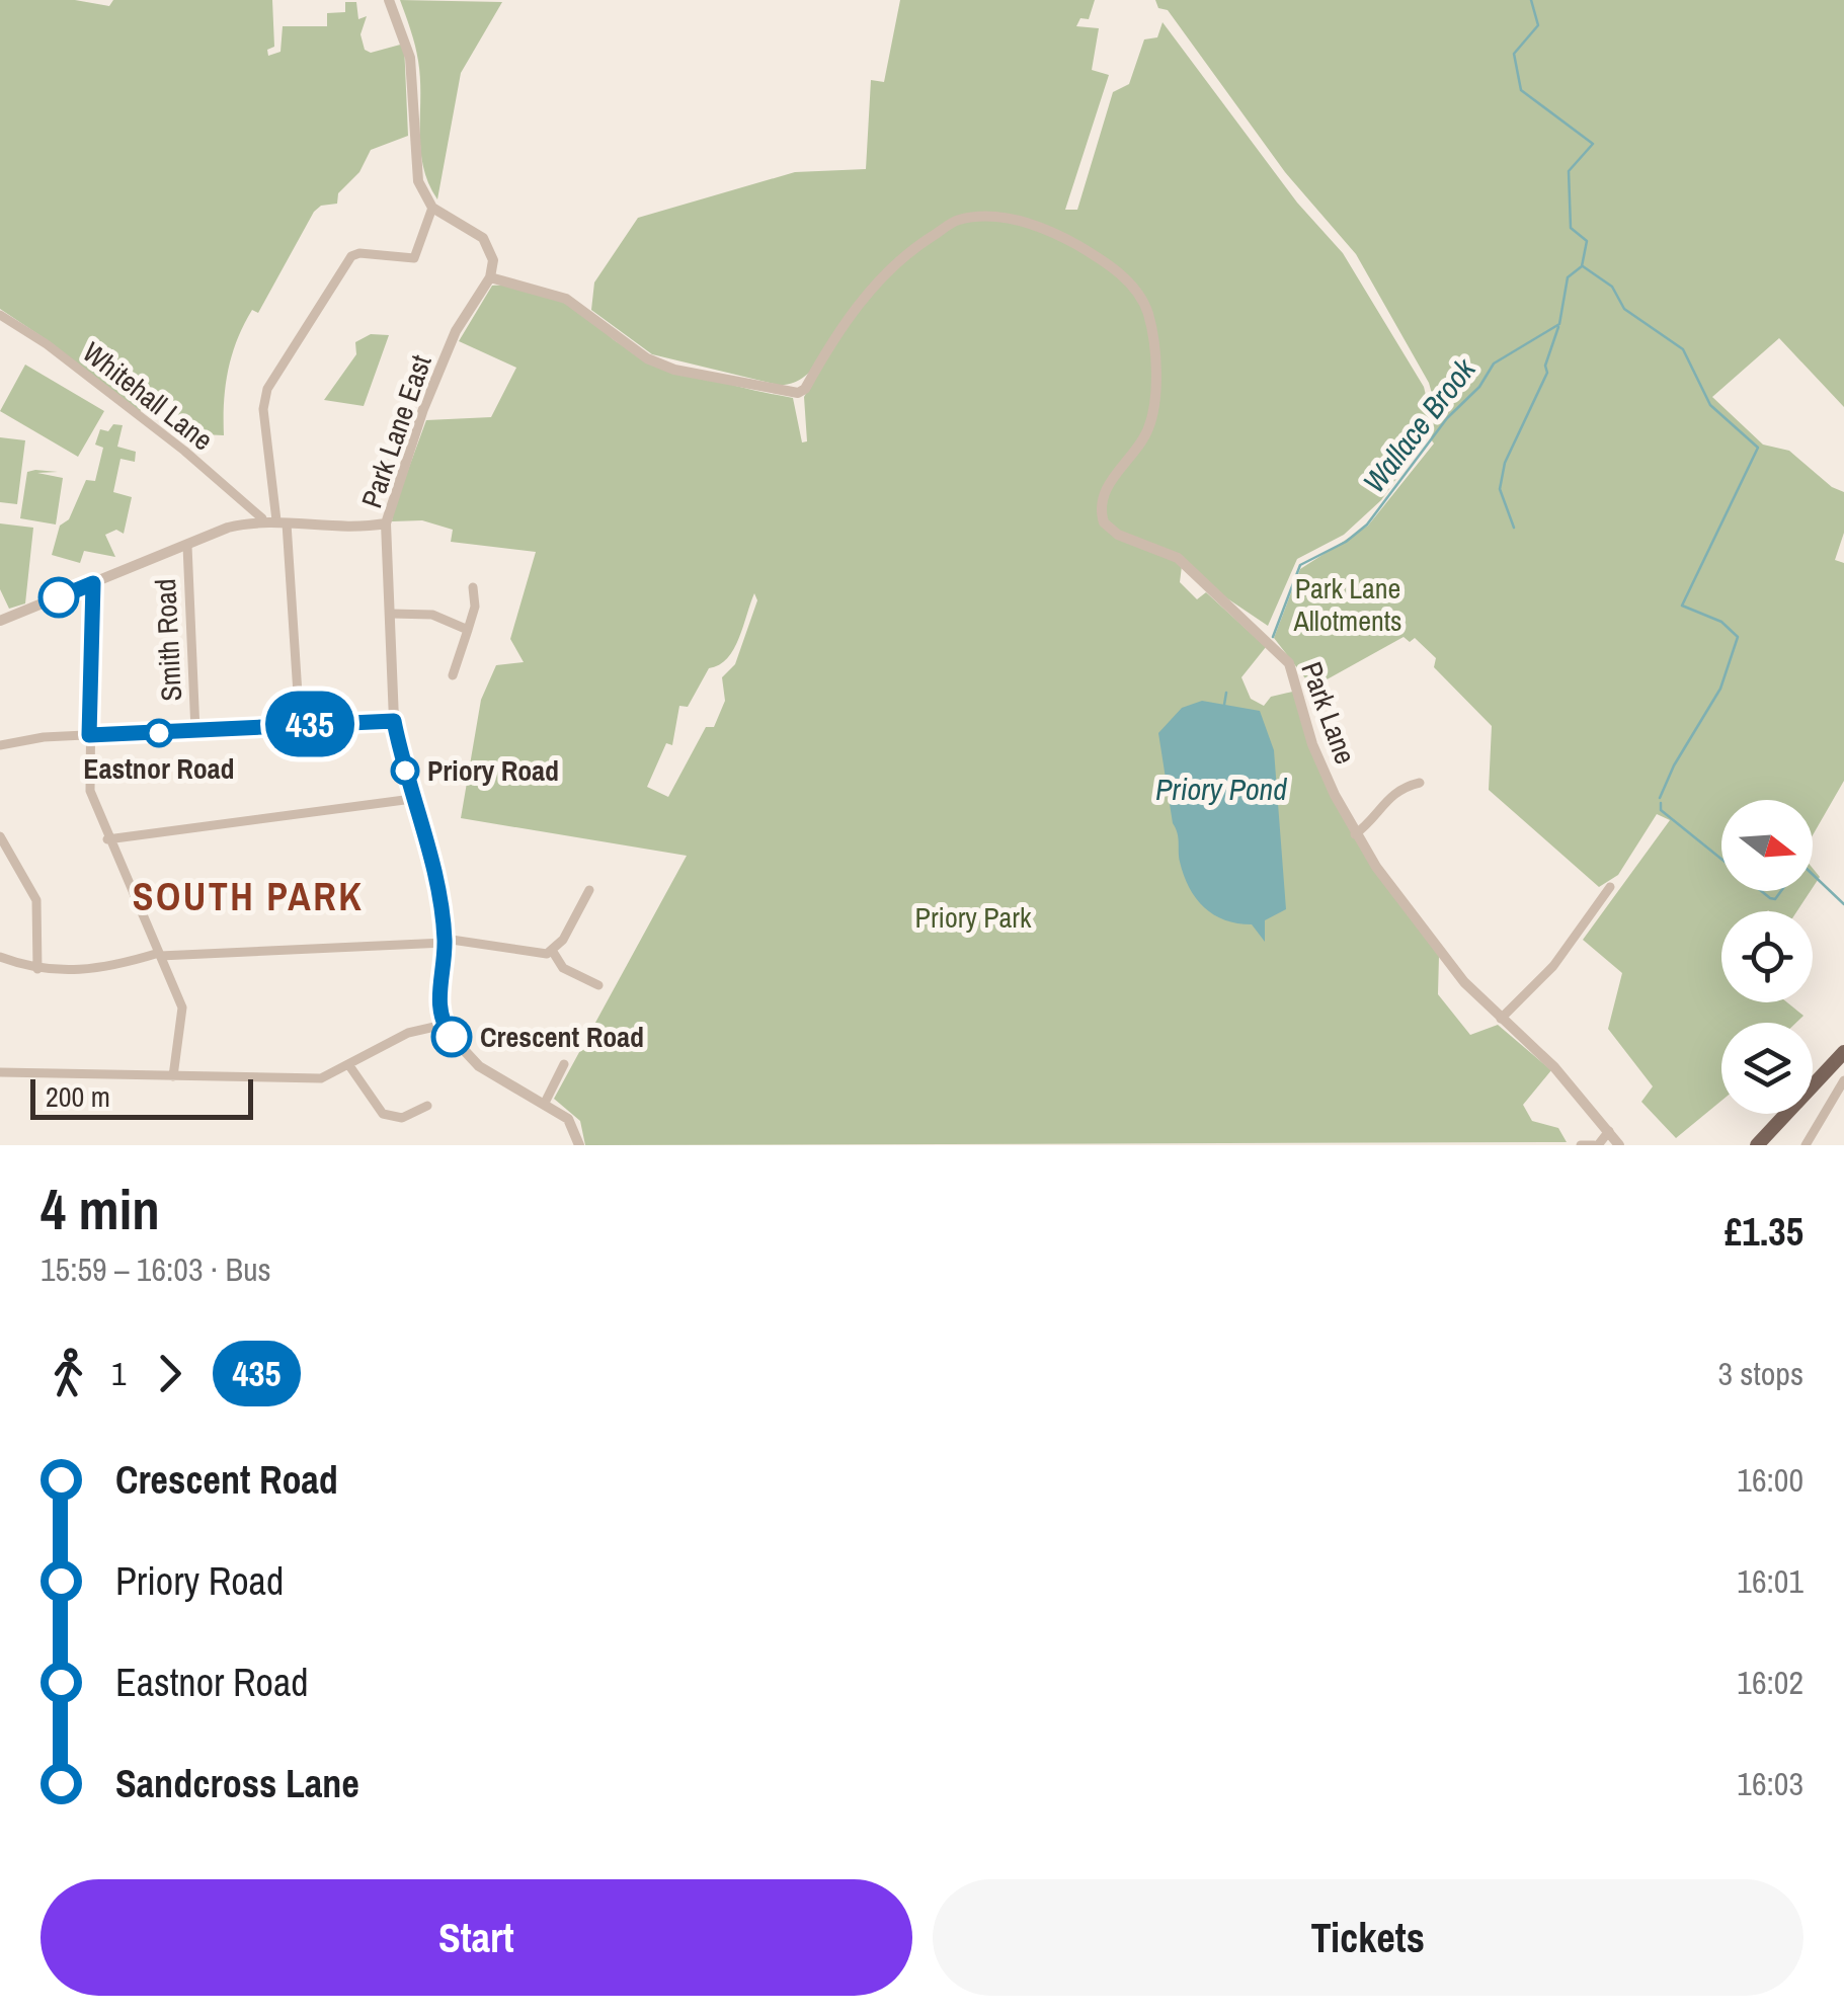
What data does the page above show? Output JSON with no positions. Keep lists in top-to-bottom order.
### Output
{
  "streets": {
    "street": [
      "Whitehall Lane",
      "Park Lane East",
      "Smith Road",
      "Park Lane"
    ]
  },
  "crossings": [
    ["Park Lane East", "Park Lane"]
  ],
  "districts": ["SOUTH PARK"],
  "water": ["Wallace Brook", "Priory Pond"],
  "parks": ["Park Lane Allotments", "Priory Park"],
  "places": ["Eastnor Road", "Priory Road", "Crescent Road"],
  "lines": ["bus line 435"],
  "scale_bar": "200 m",
  "north": "right",
  "page": {
    "on_map": "435",
    "scale": "200 m",
    "heading": ["4 min", "15:59 – 16:03 · Bus", "£1.35"],
    "legs": ["1", "435", "3 stops"],
    "list": [
      {
        "name": "Crescent Road",
        "value": "16:00"
      },
      {
        "name": "Priory Road",
        "value": "16:01"
      },
      {
        "name": "Eastnor Road",
        "value": "16:02"
      },
      {
        "name": "Sandcross Lane",
        "value": "16:03"
      }
    ],
    "buttons": ["Start", "Tickets"]
  }
}
